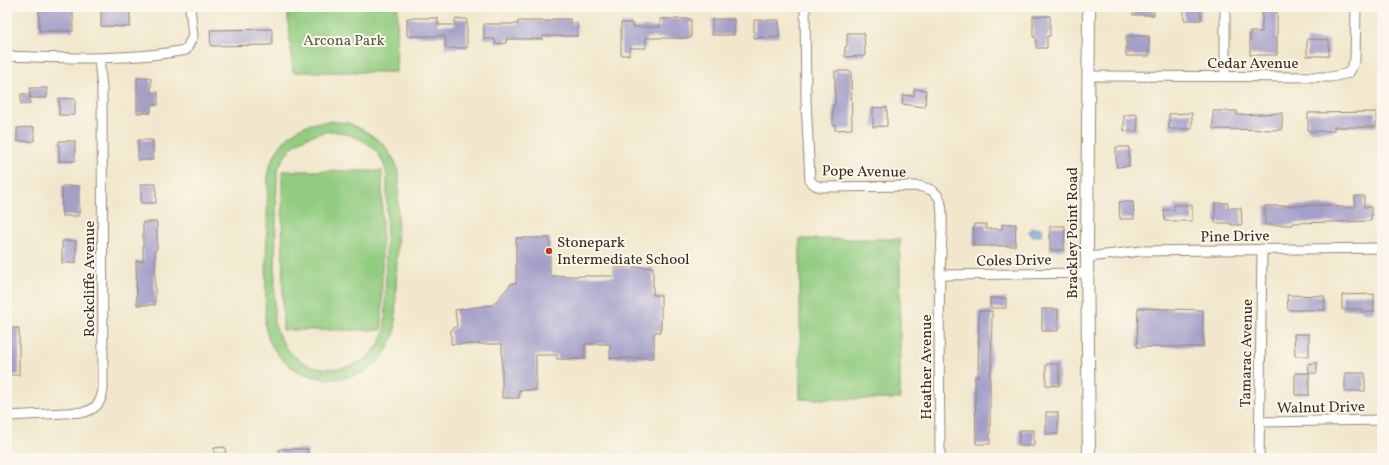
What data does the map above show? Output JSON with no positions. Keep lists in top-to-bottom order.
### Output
{
  "streets": {
    "main road": ["Brackley Point Road"],
    "street": [
      "Cedar Avenue",
      "Pope Avenue",
      "Pine Drive",
      "Coles Drive",
      "Rockcliffe Avenue",
      "Tamarac Avenue",
      "Heather Avenue",
      "Walnut Drive"
    ]
  },
  "crossings": [
    ["Cedar Avenue", "Brackley Point Road"],
    ["Pope Avenue", "Coles Drive"],
    ["Pope Avenue", "Heather Avenue"],
    ["Brackley Point Road", "Pine Drive"],
    ["Brackley Point Road", "Coles Drive"],
    ["Pine Drive", "Tamarac Avenue"],
    ["Coles Drive", "Heather Avenue"],
    ["Tamarac Avenue", "Walnut Drive"]
  ],
  "parks": ["Arcona Park"],
  "places": ["Stonepark Intermediate School"]
}
